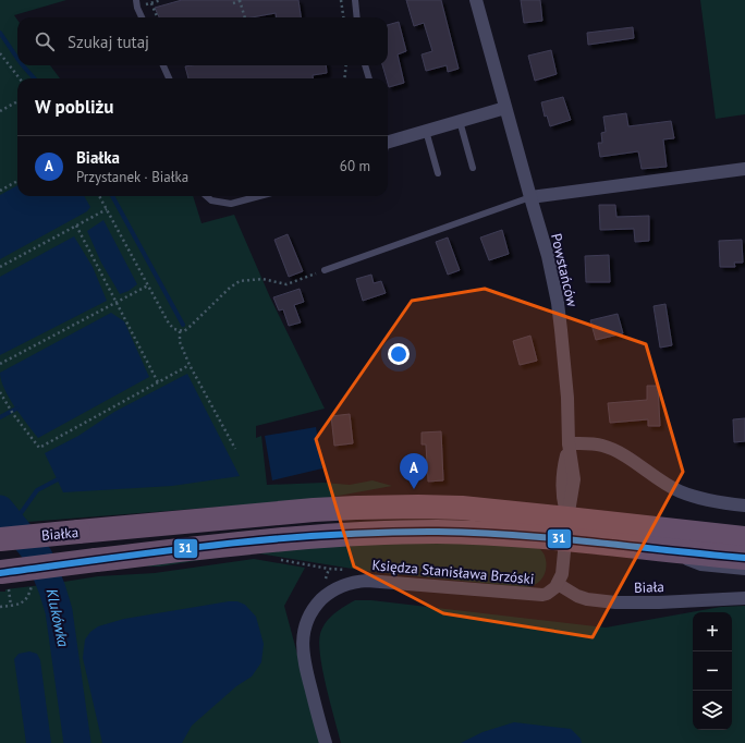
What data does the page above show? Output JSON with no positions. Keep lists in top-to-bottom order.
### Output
{
  "streets": {
    "highway": ["Białka"],
    "street": ["Powstańców", "Księdza Stanisława Brzóski", "Biała"]
  },
  "crossings": [
    ["Powstańców", "Białka"],
    ["Księdza Stanisława Brzóski", "Biała"]
  ],
  "water": ["Klukówka"],
  "lines": ["transit line 31"],
  "page": {
    "search": "Szukaj tutaj",
    "heading": "W pobliżu",
    "list": [
      {
        "mark": "A",
        "name": "Białka",
        "note": "Przystanek · Białka",
        "value": "60 m"
      }
    ],
    "pins": "A",
    "map_buttons": ["+", "−"]
  }
}
